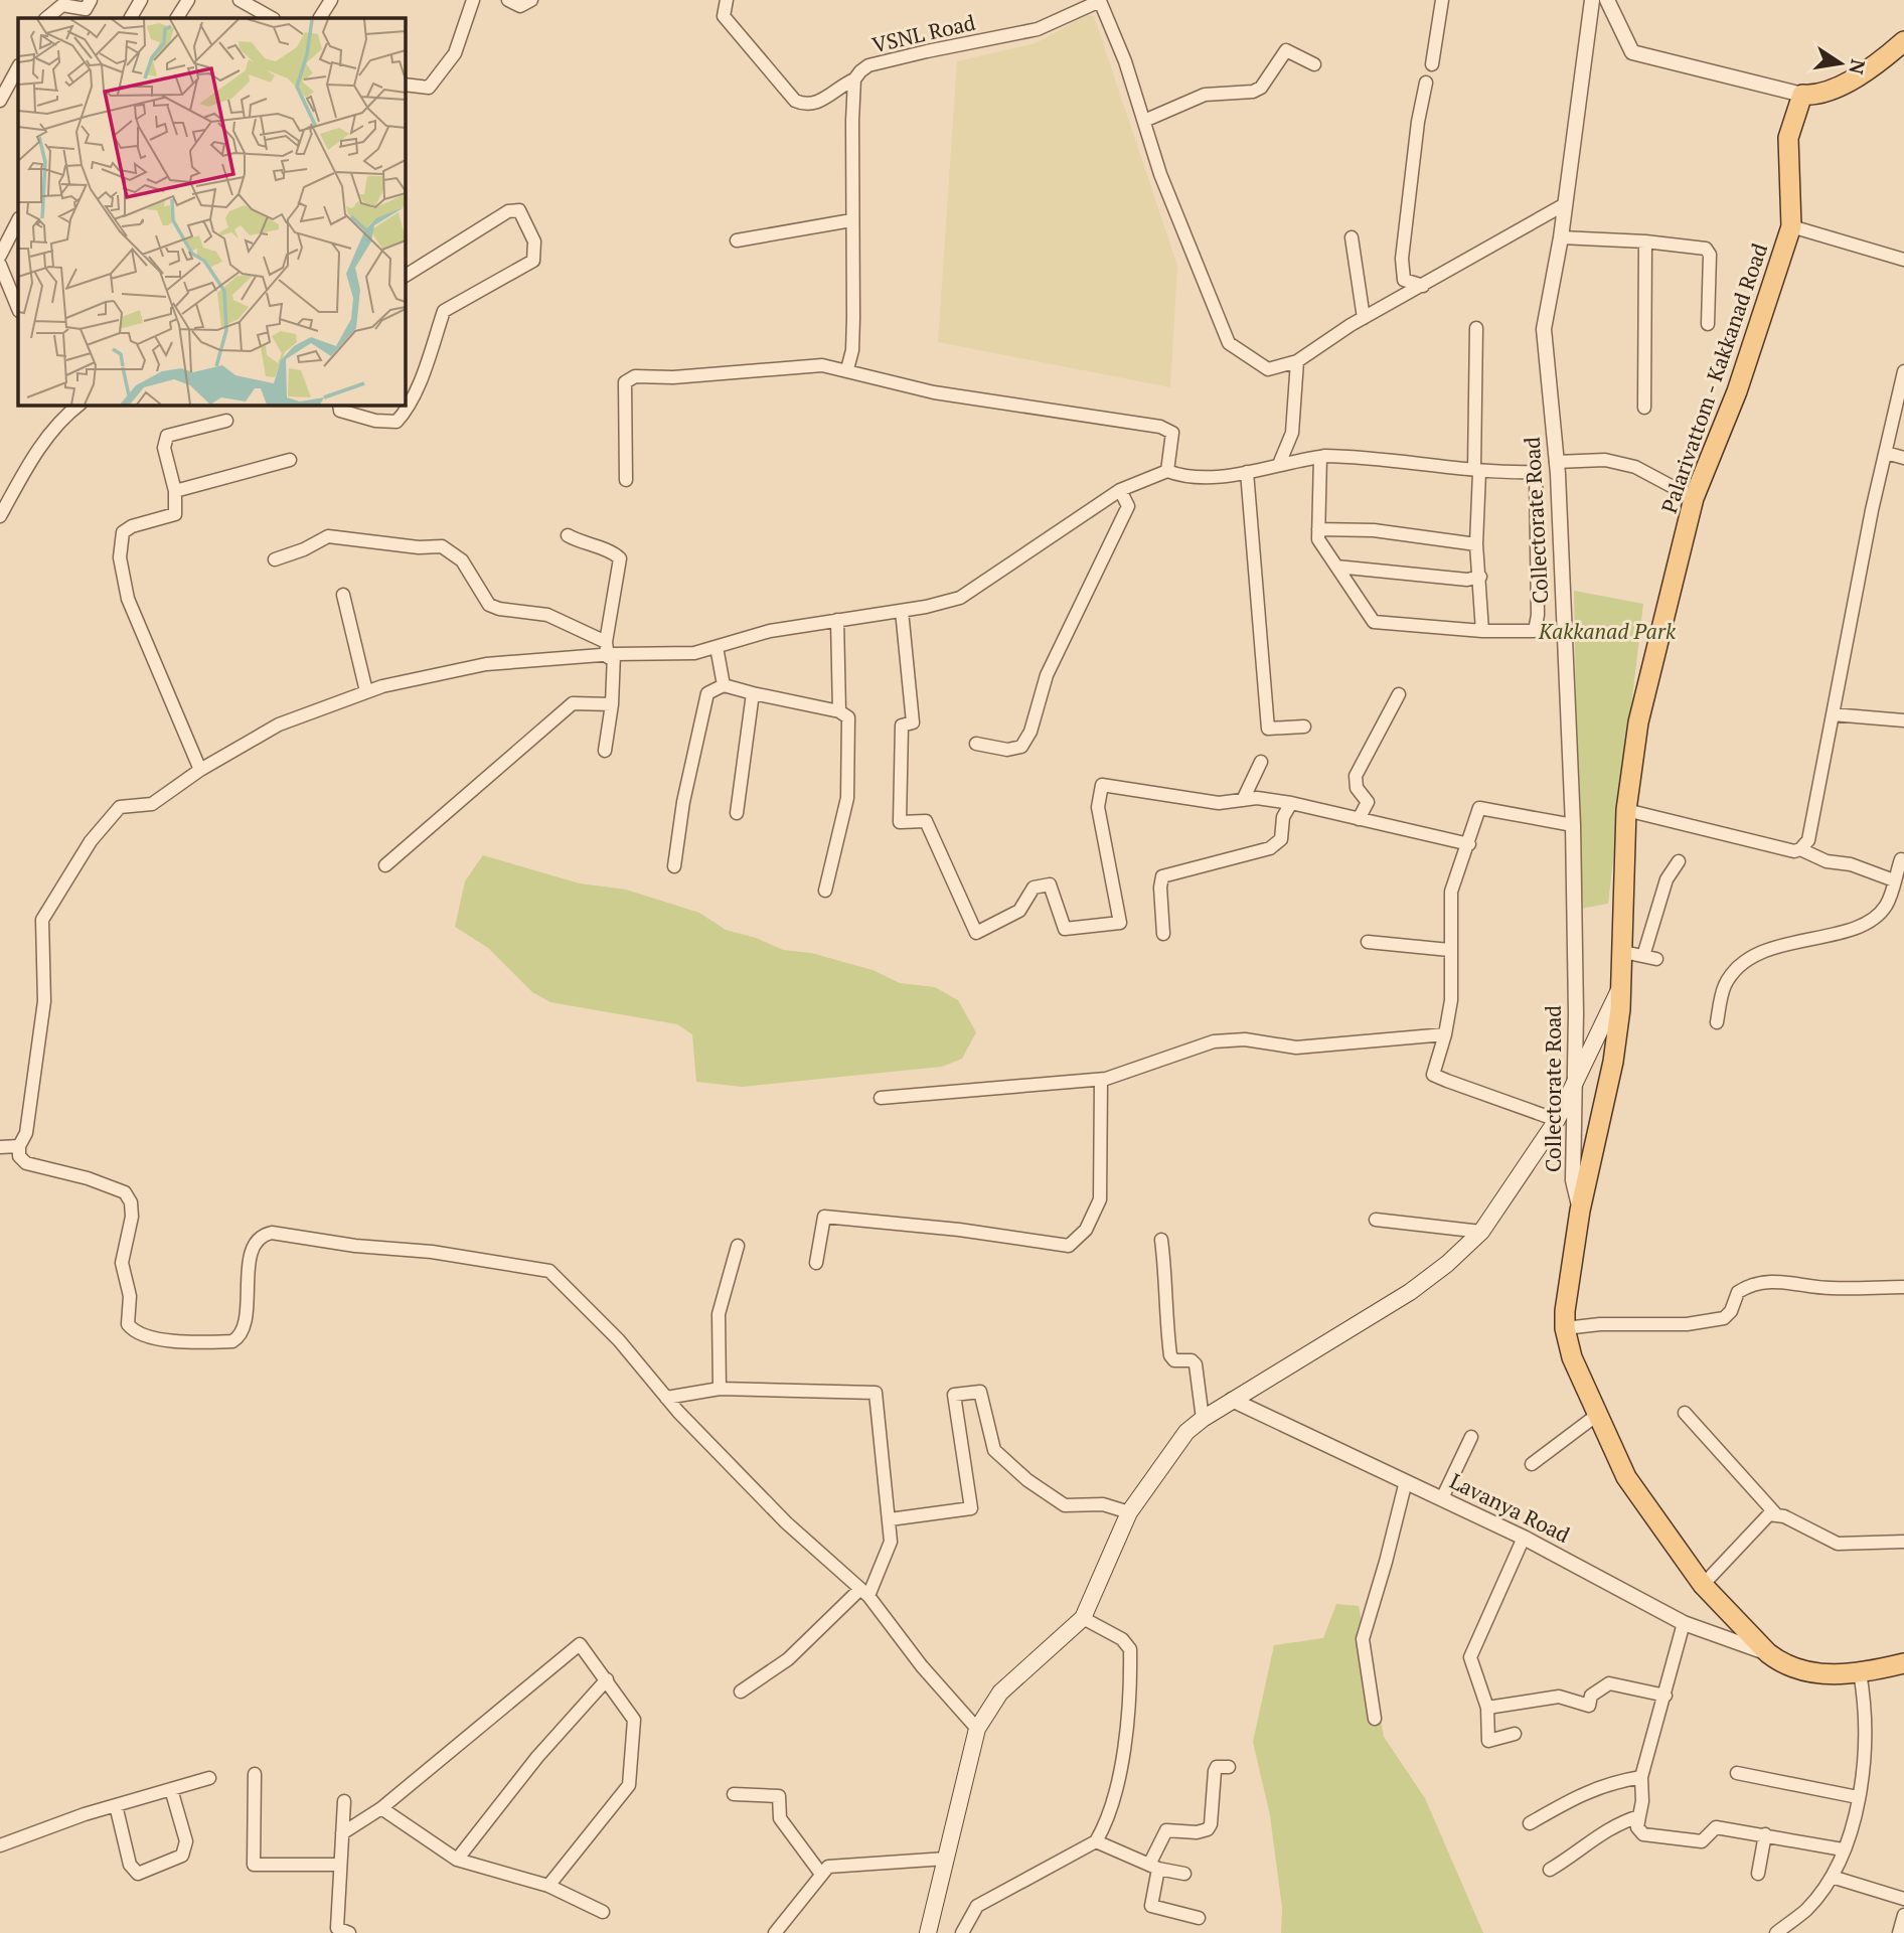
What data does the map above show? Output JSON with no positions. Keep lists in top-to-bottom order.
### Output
{
  "streets": {
    "main road": ["Palarivattom - Kakkanad Road"],
    "street": ["VSNL Road", "Collectorate Road", "Lavanya Road"]
  },
  "crossings": [
    ["Palarivattom - Kakkanad Road", "Collectorate Road"],
    ["Palarivattom - Kakkanad Road", "Lavanya Road"]
  ],
  "parks": ["Kakkanad Park"],
  "north": "right"
}
